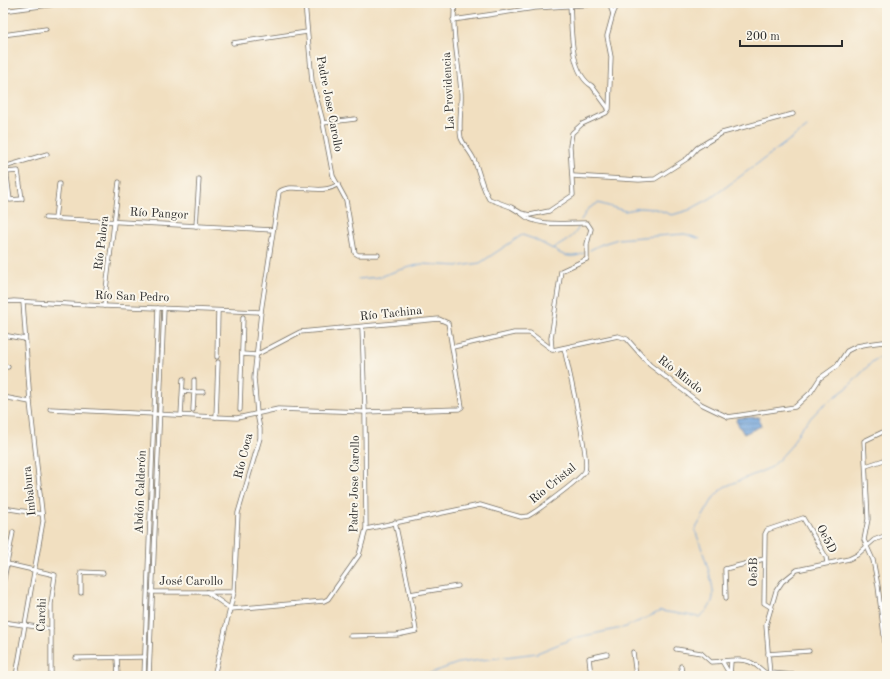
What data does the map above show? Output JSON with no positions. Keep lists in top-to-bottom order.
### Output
{
  "streets": {
    "street": [
      "La Providencia",
      "Padre Jose Carollo",
      "Río Pangor",
      "Río Palora",
      "Río San Pedro",
      "Río Tachina",
      "Río Mindo",
      "Río Coca",
      "Río Cristal",
      "Imbabura",
      "Abdón Calderón",
      "Oe5D",
      "Oe5B",
      "José Carollo",
      "Carchi"
    ]
  },
  "crossings": [
    ["Padre Jose Carollo", "Río Tachina"],
    ["Padre Jose Carollo", "Río Coca"],
    ["Padre Jose Carollo", "Río Cristal"],
    ["Río Pangor", "Río Palora"],
    ["Río Pangor", "Río Coca"],
    ["Río Palora", "Río San Pedro"],
    ["Río San Pedro", "Río Coca"],
    ["Río San Pedro", "Imbabura"],
    ["Río San Pedro", "Abdón Calderón"],
    ["Río Tachina", "Río Coca"],
    ["Río Mindo", "Río Cristal"],
    ["Río Coca", "José Carollo"],
    ["Imbabura", "Carchi"],
    ["Abdón Calderón", "José Carollo"],
    ["Oe5D", "Oe5B"]
  ],
  "scale_bar": "200 m"
}
